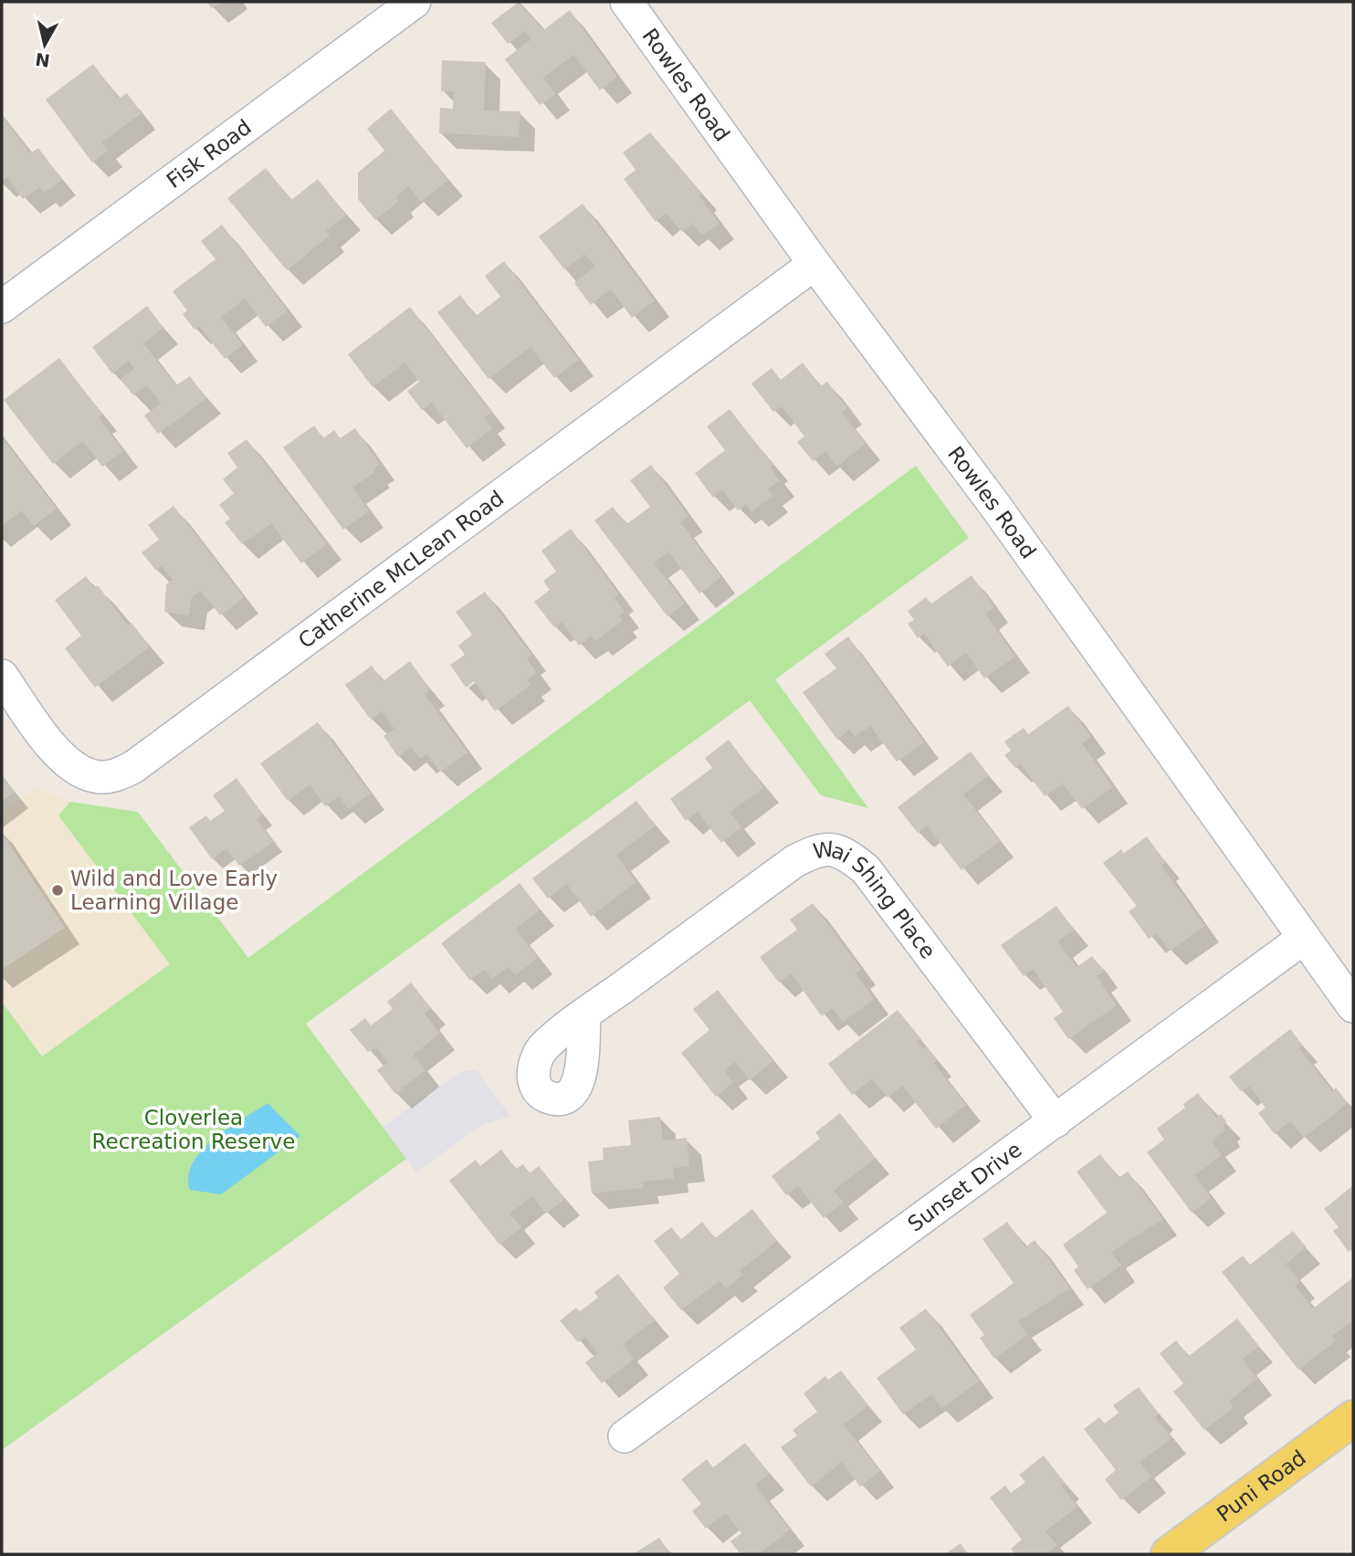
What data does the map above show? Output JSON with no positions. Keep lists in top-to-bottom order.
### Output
{
  "streets": {
    "main road": ["Puni Road"],
    "street": [
      "Rowles Road",
      "Fisk Road",
      "Catherine McLean Road",
      "Wai Shing Place",
      "Sunset Drive"
    ]
  },
  "crossings": [
    ["Rowles Road", "Catherine McLean Road"],
    ["Rowles Road", "Sunset Drive"],
    ["Wai Shing Place", "Sunset Drive"]
  ],
  "parks": ["Cloverlea Recreation Reserve"],
  "places": ["Wild and Love Early Learning Village"],
  "north": "bottom"
}
